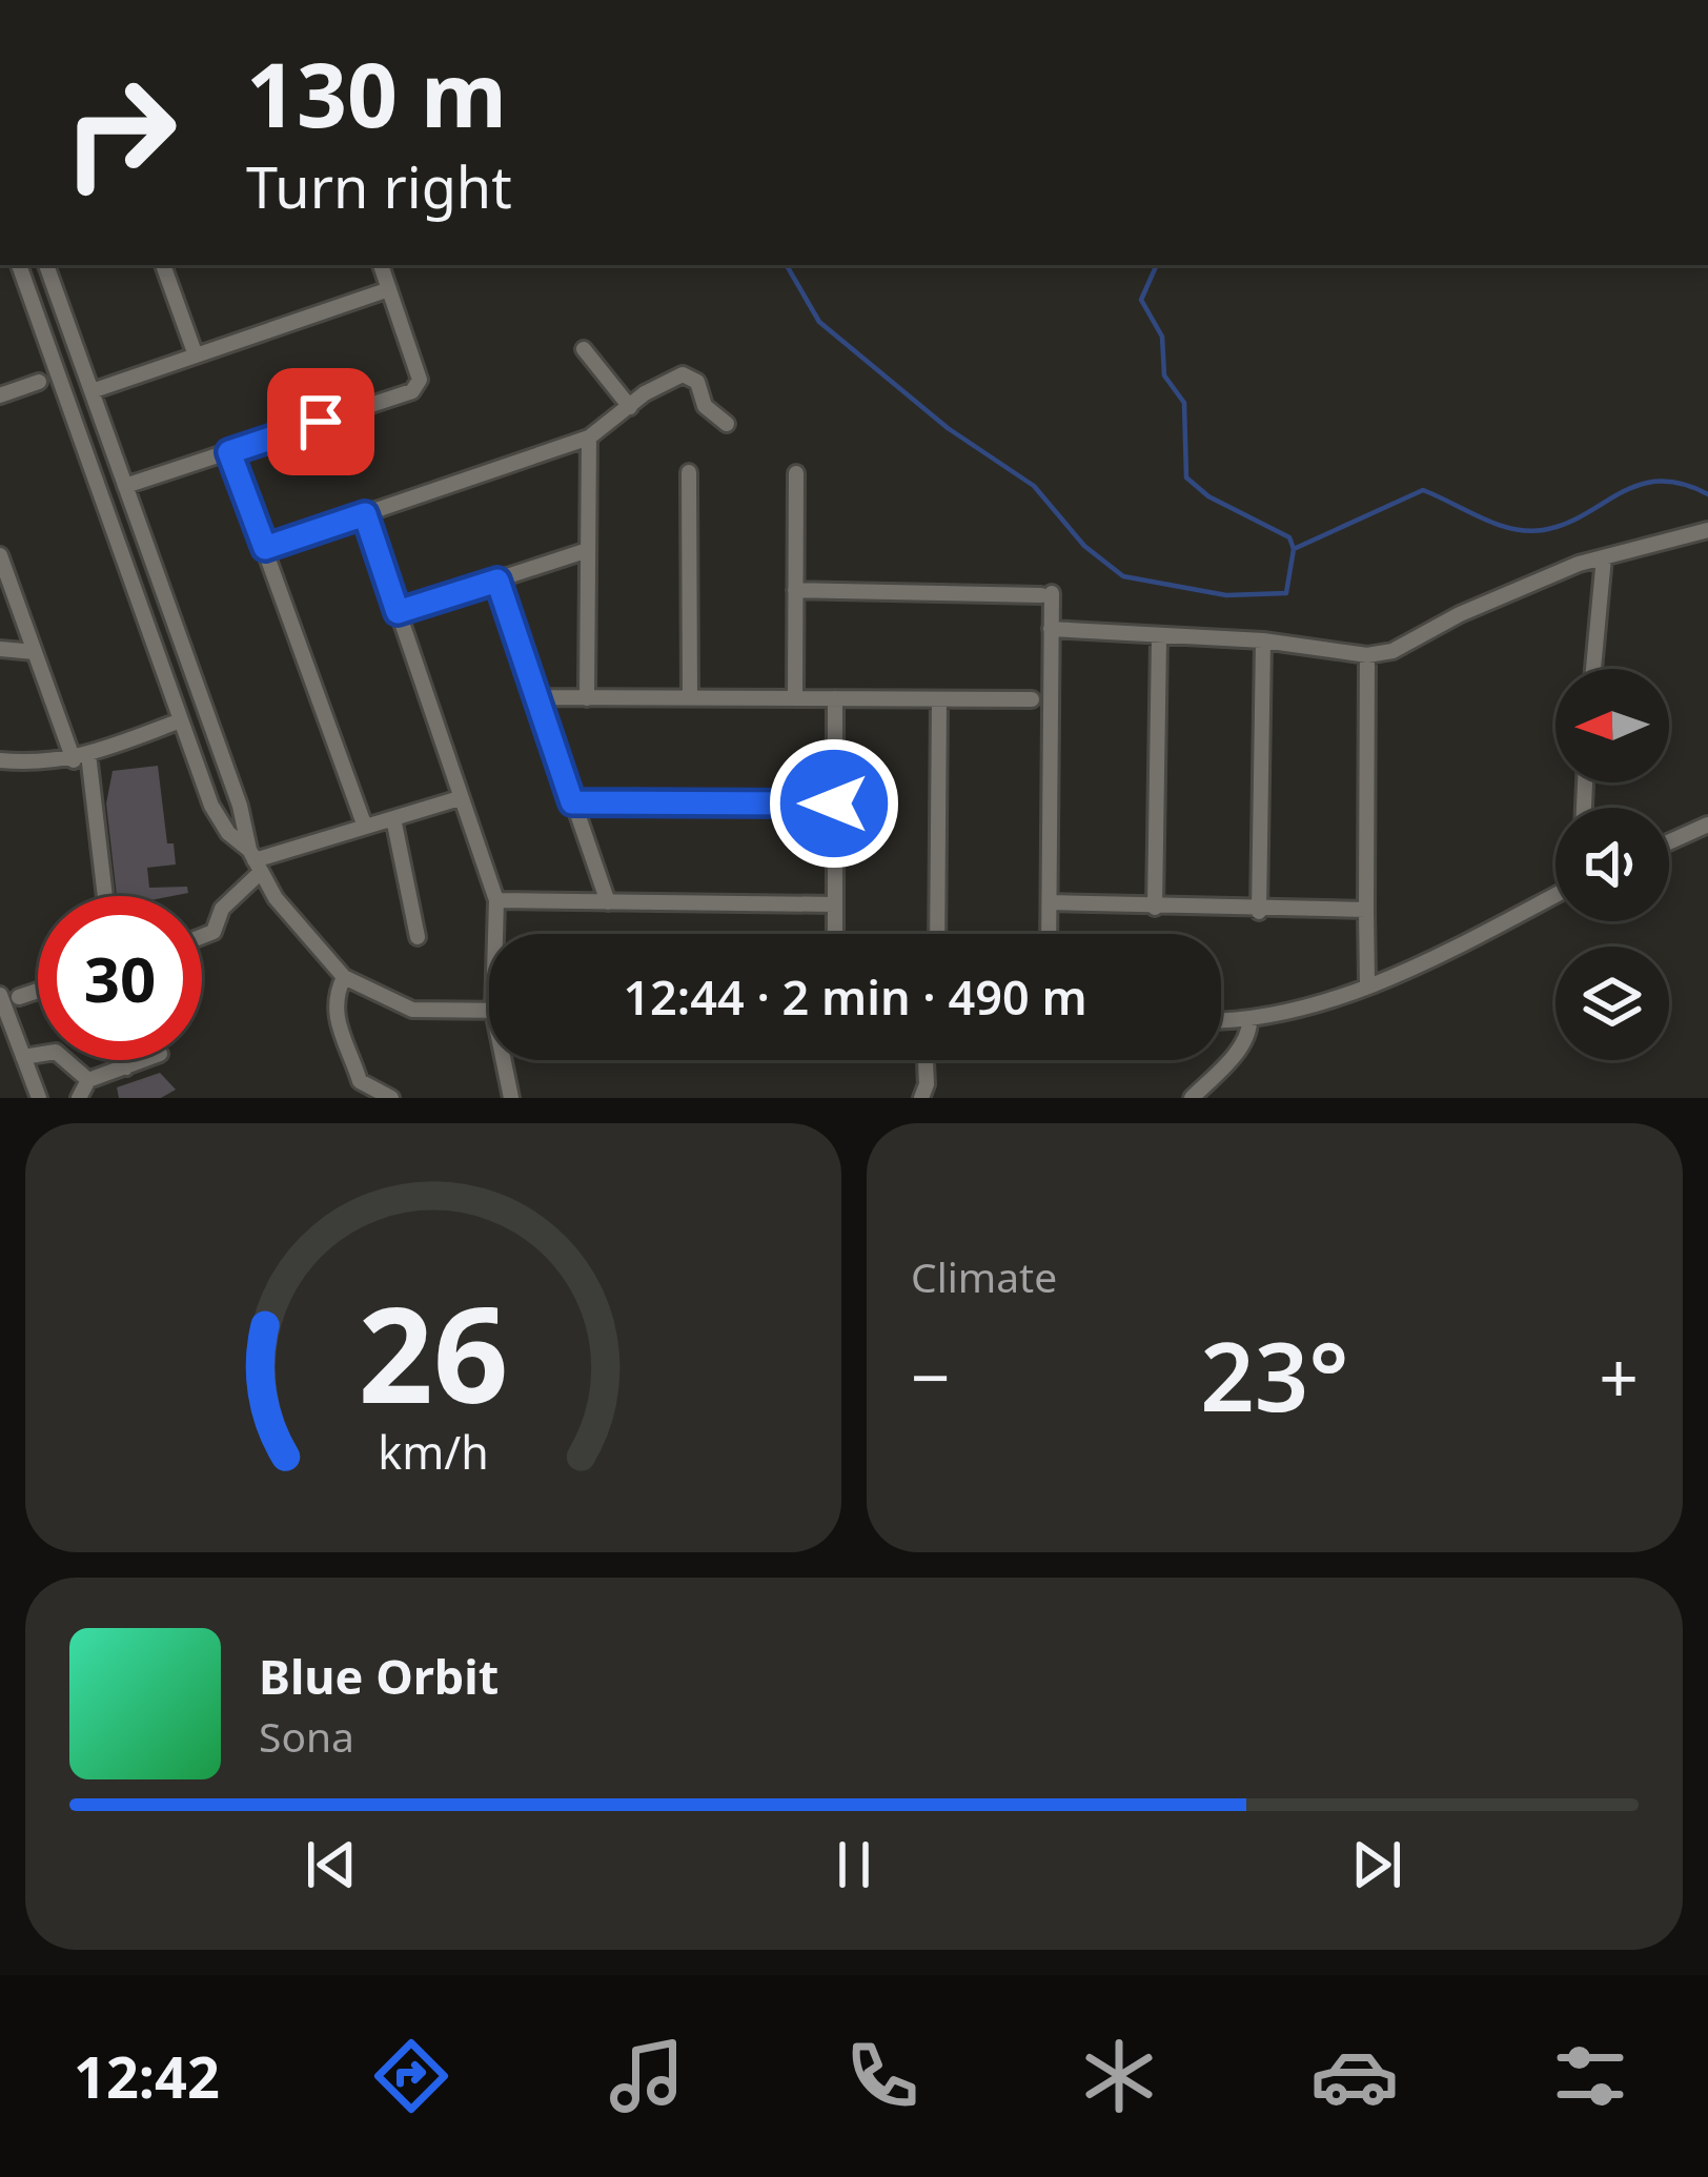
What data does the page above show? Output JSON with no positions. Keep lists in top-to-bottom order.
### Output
{
  "north": "left",
  "page": {
    "turn": ["130 m", "Turn right"],
    "limit": "30",
    "trip": "12:44 · 2 min · 490 m",
    "tile": "Climate",
    "heat": ["−", "23°", "+"],
    "song": ["Blue Orbit", "Sona"],
    "tabs": "12:42",
    "gauge": ["26", "km/h"]
  }
}
